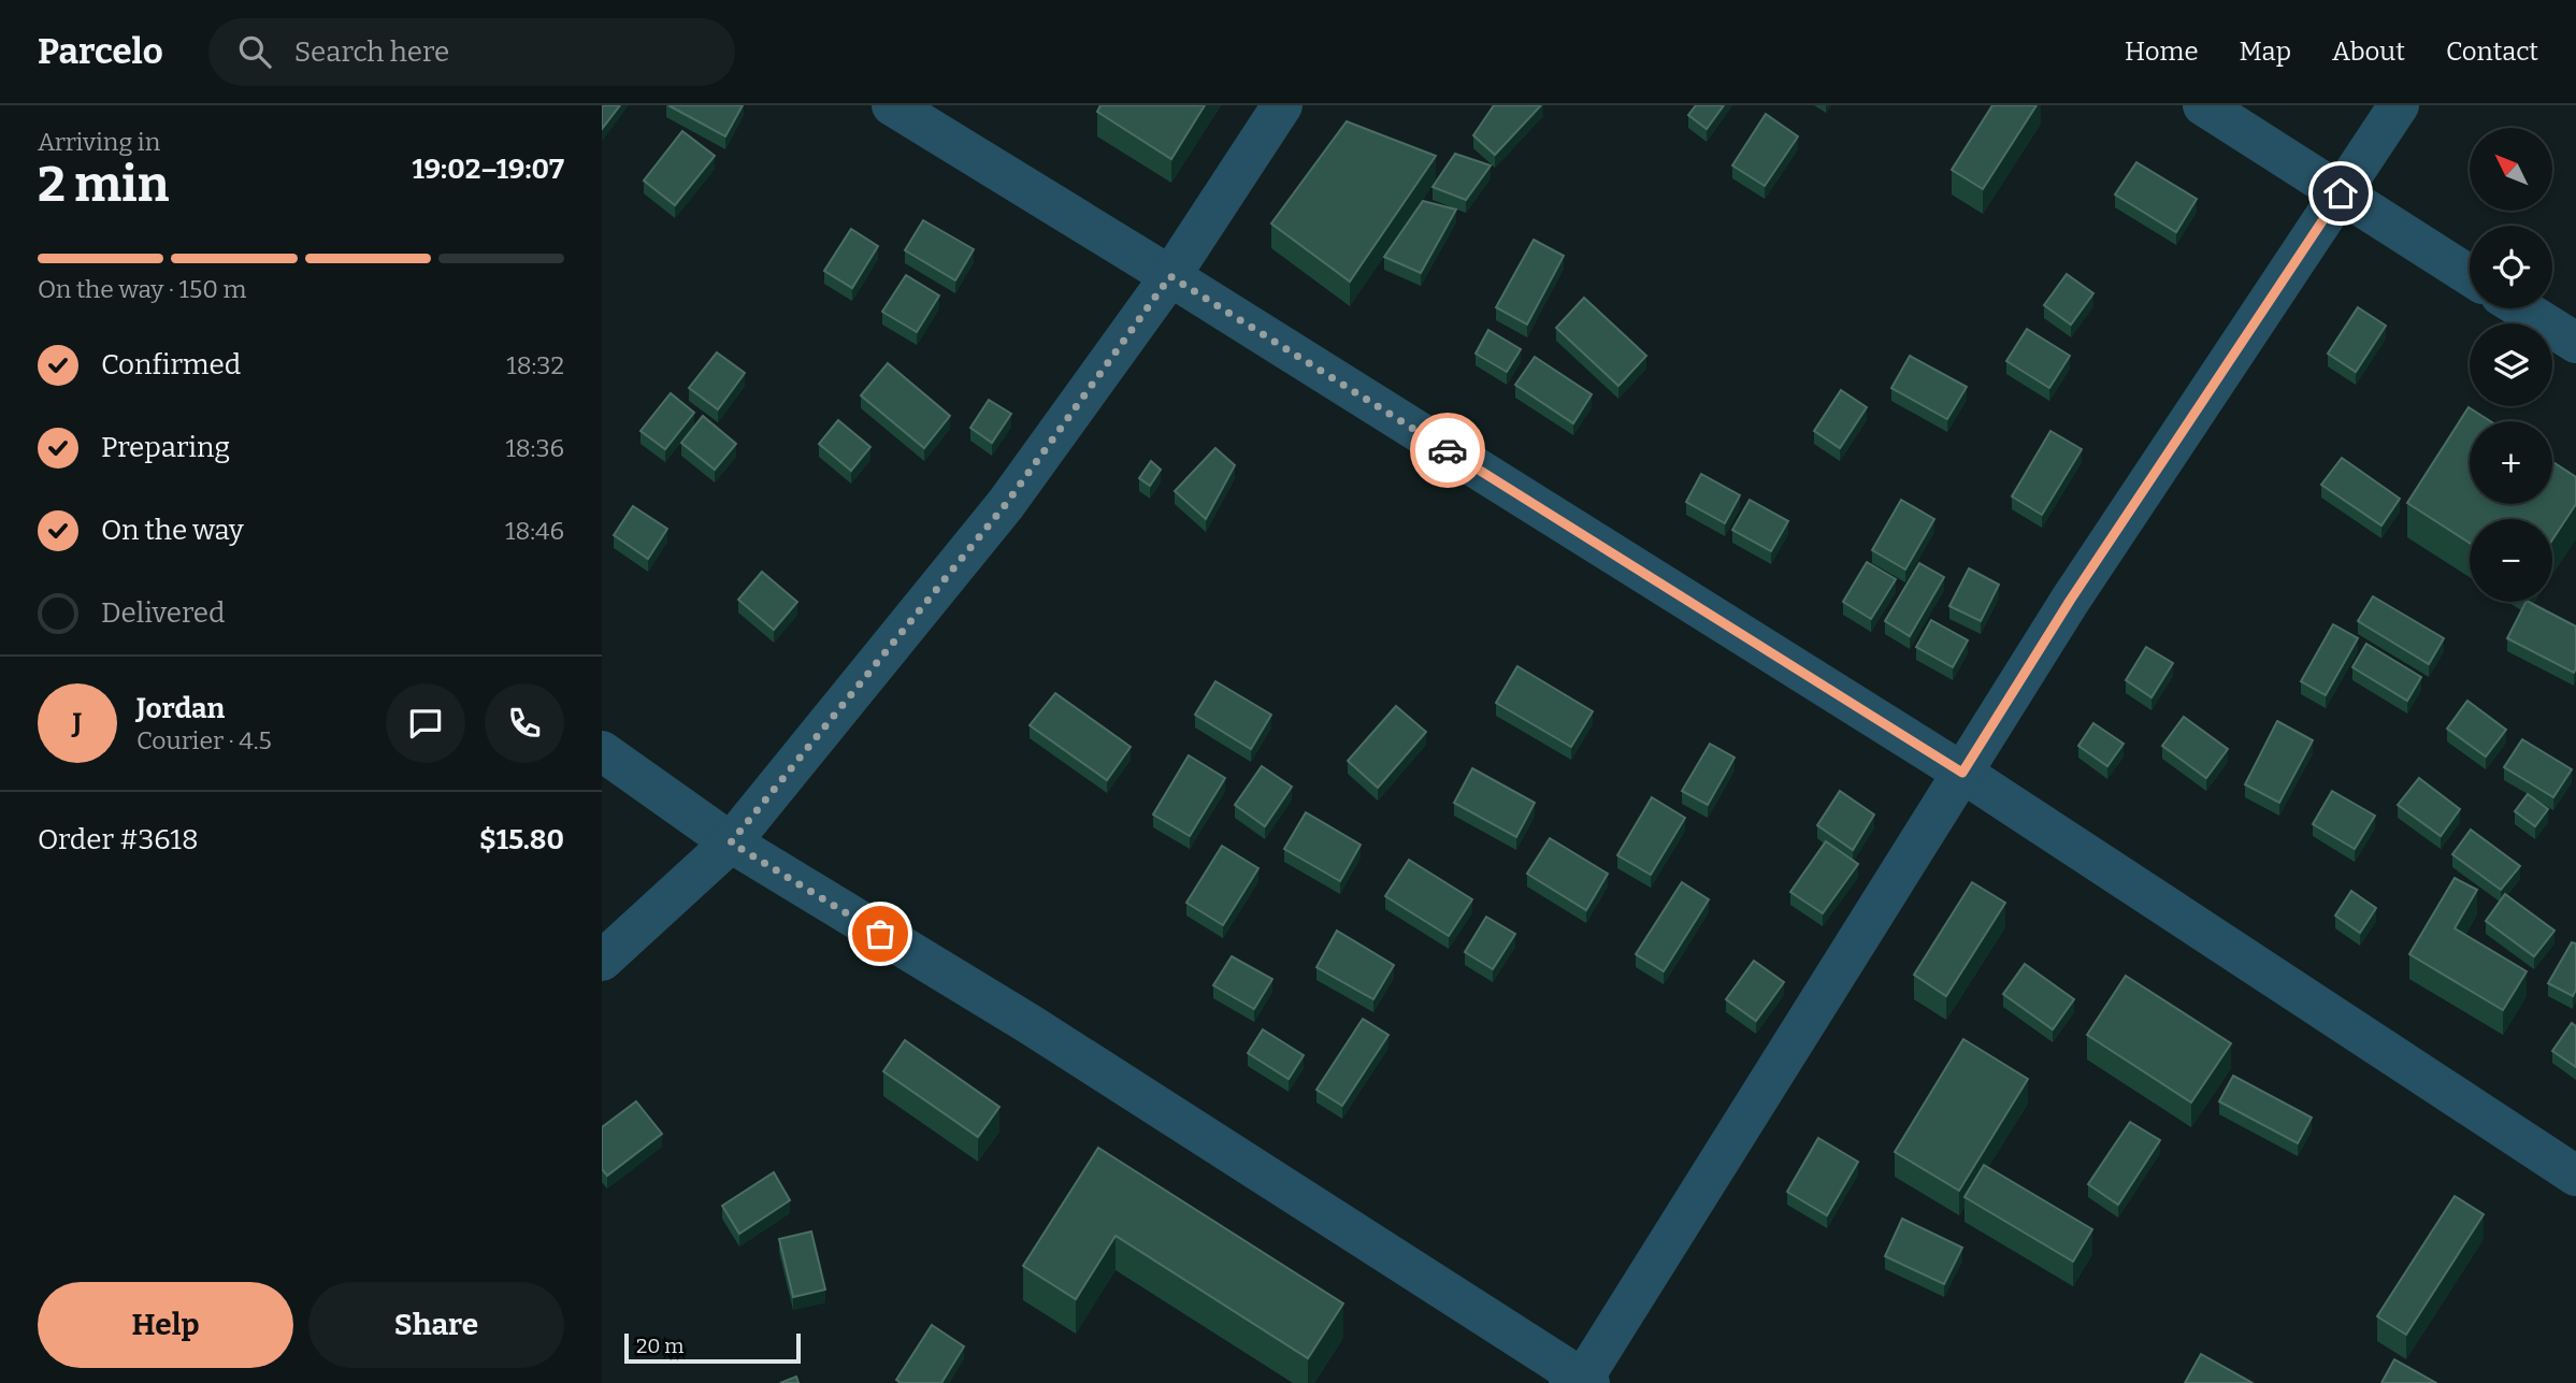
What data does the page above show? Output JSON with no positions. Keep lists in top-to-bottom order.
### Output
{
  "scale_bar": "20 m",
  "north": "top left",
  "page": {
    "header": "Parcelo",
    "search": "Search here",
    "nav": [
      "Home",
      "Map",
      "About",
      "Contact"
    ],
    "heading": ["2 min", "Arriving in", "19:02–19:07"],
    "panel": [
      "Jordan",
      "Courier · 4.5",
      "Order #3618",
      "$15.80"
    ],
    "map_buttons": ["+", "−"],
    "bar": "On the way · 150 m",
    "list": [
      ["Confirmed", "18:32"],
      ["Preparing", "18:36"],
      ["On the way", "18:46"],
      "Delivered"
    ],
    "round": "J",
    "buttons": ["Help", "Share"],
    "scale": "20 m"
  }
}
